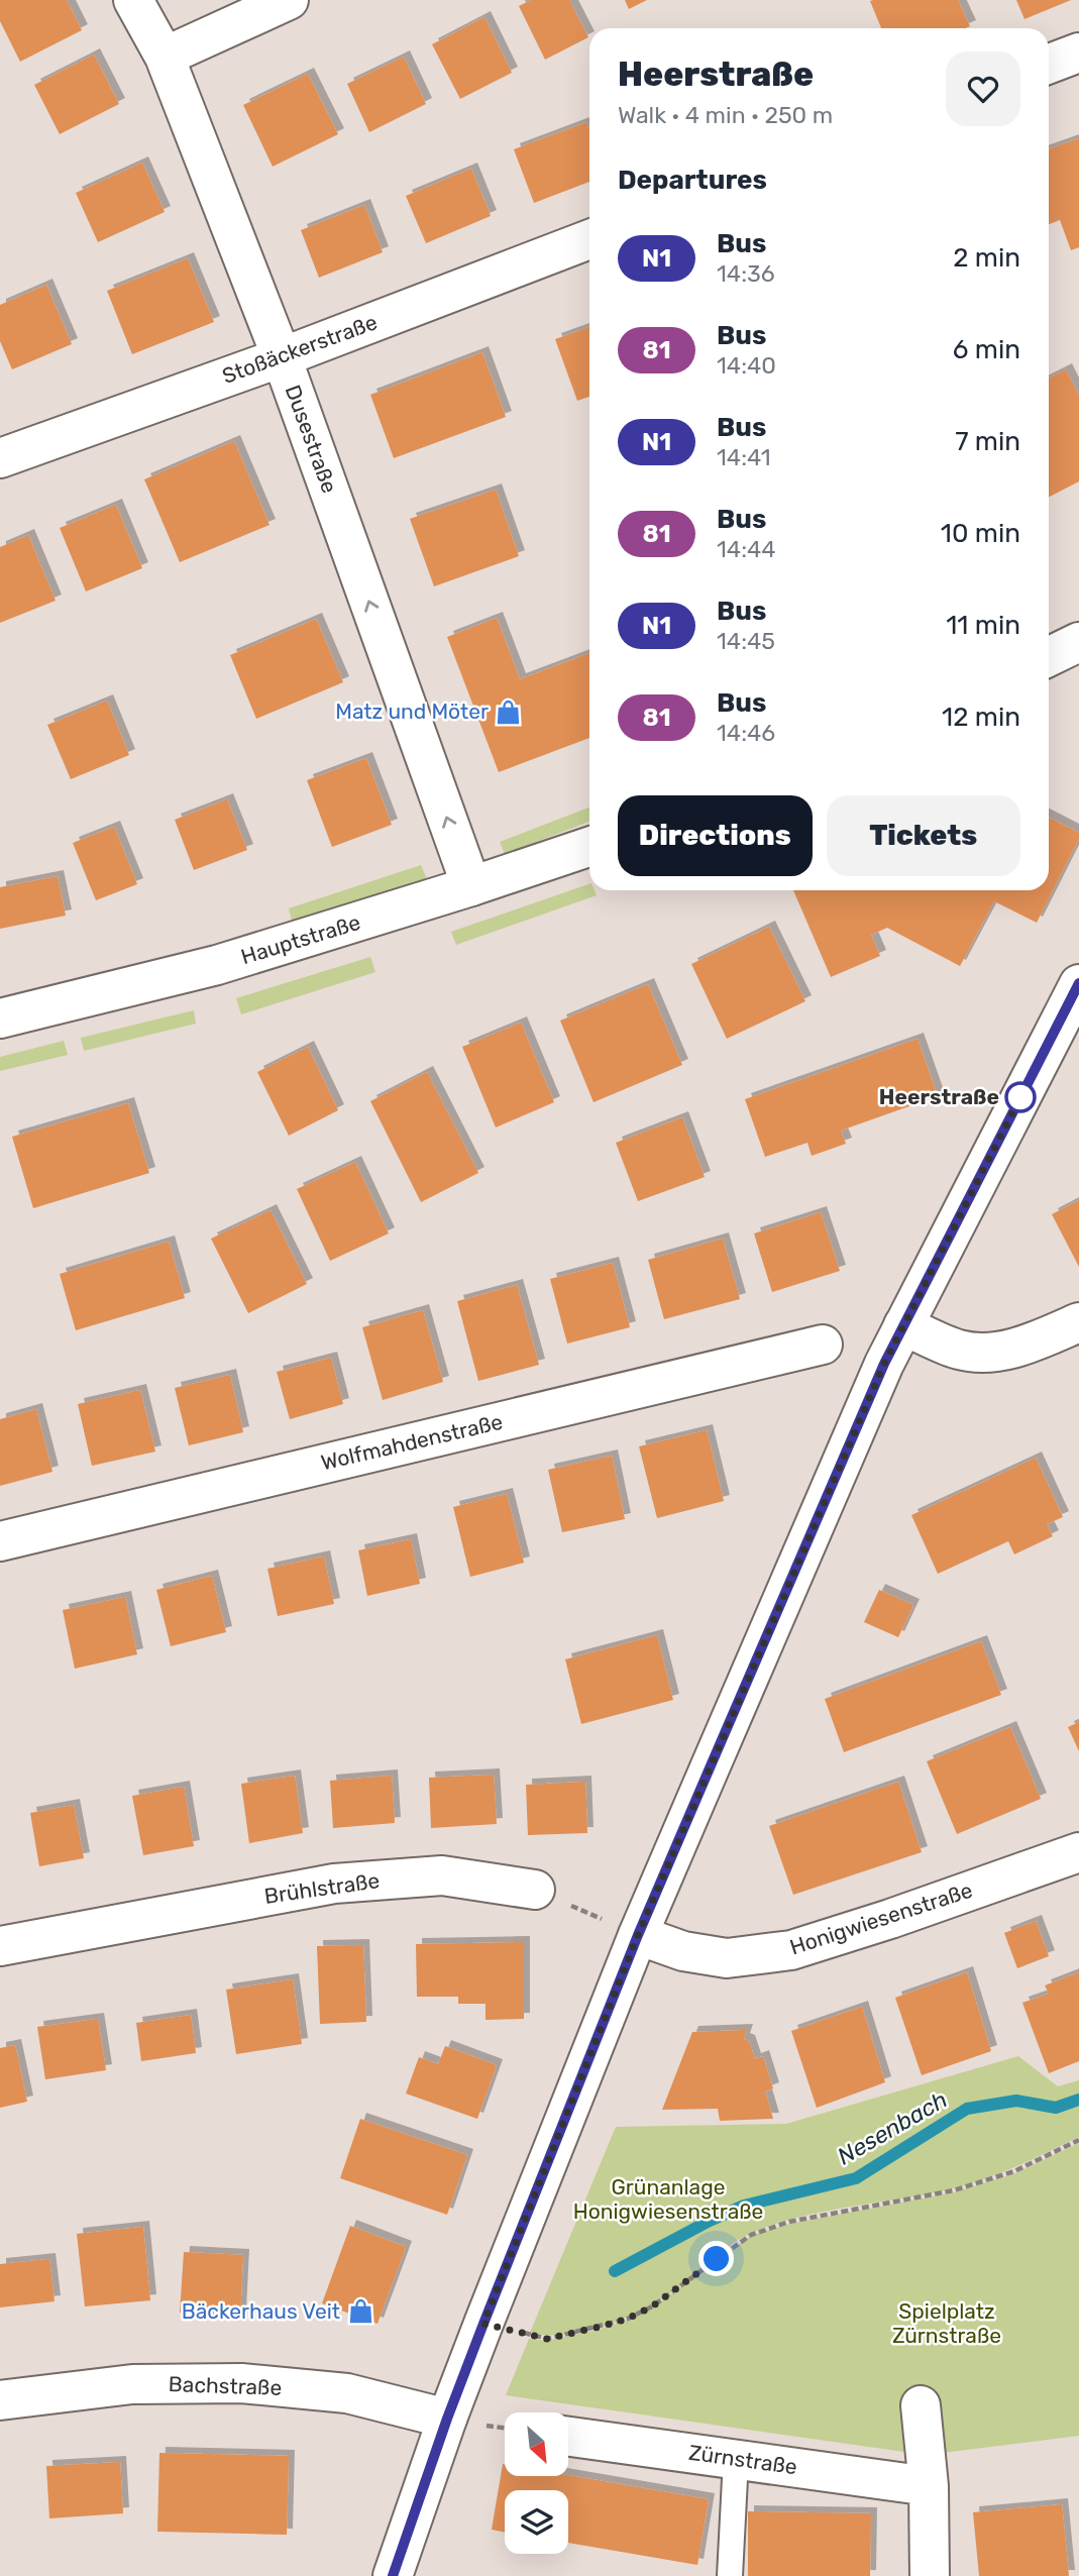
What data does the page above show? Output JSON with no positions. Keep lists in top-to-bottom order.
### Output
{
  "streets": {
    "street": [
      "Stoßäckerstraße",
      "Dusestraße",
      "Hauptstraße",
      "Wolfmahdenstraße",
      "Brühlstraße",
      "Honigwiesenstraße",
      "Bachstraße",
      "Zürnstraße"
    ]
  },
  "crossings": [
    ["Stoßäckerstraße", "Dusestraße"],
    ["Dusestraße", "Hauptstraße"]
  ],
  "one_way": ["Dusestraße"],
  "water": ["Nesenbach"],
  "parks": ["Grünanlage Honigwiesenstraße", "Spielplatz Zürnstraße"],
  "places": {
    "shop": ["Matz und Möter", "Bäckerhaus Veit"],
    "other": ["Heerstraße"]
  },
  "lines": ["bus line N1"],
  "north": "bottom right",
  "page": {
    "heading": [
      ["Heerstraße", "Walk · 4 min · 250 m"],
      "Departures"
    ],
    "list": [
      {
        "mark": "N1",
        "name": "Bus",
        "note": "14:36",
        "value": "2 min"
      },
      {
        "mark": "81",
        "name": "Bus",
        "note": "14:40",
        "value": "6 min"
      },
      {
        "mark": "N1",
        "name": "Bus",
        "note": "14:41",
        "value": "7 min"
      },
      {
        "mark": "81",
        "name": "Bus",
        "note": "14:44",
        "value": "10 min"
      },
      {
        "mark": "N1",
        "name": "Bus",
        "note": "14:45",
        "value": "11 min"
      },
      {
        "mark": "81",
        "name": "Bus",
        "note": "14:46",
        "value": "12 min"
      }
    ],
    "buttons": ["Directions", "Tickets"]
  }
}
